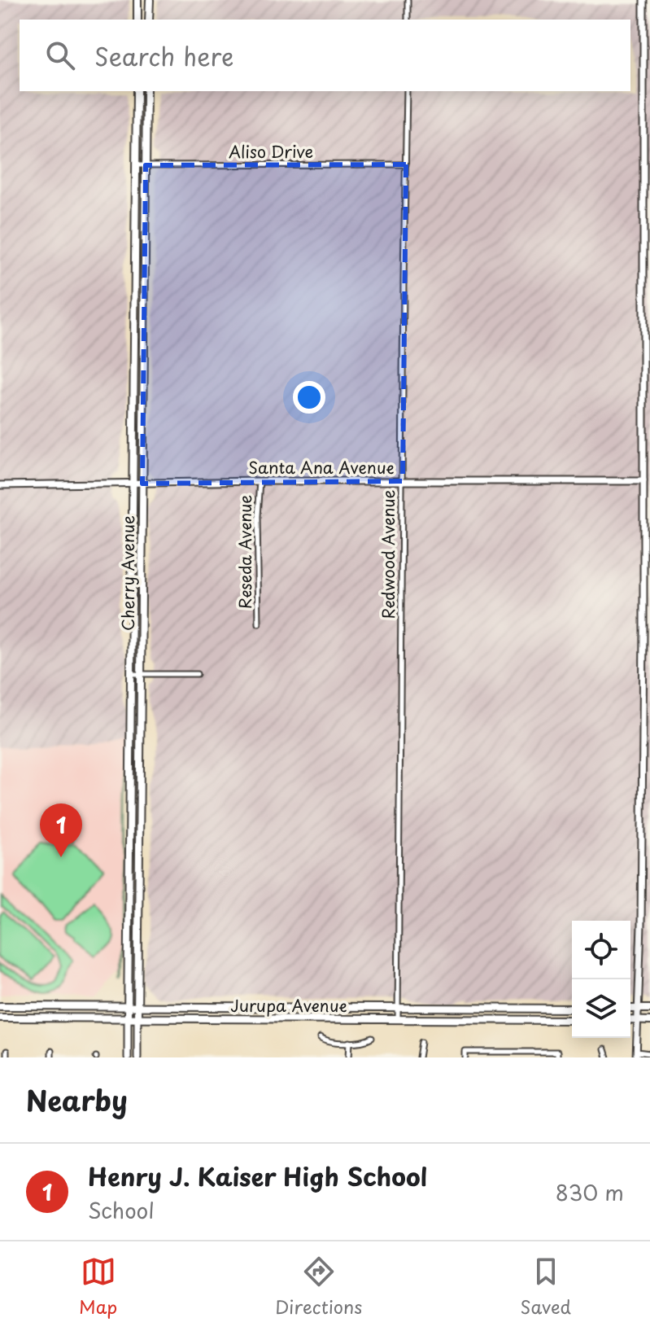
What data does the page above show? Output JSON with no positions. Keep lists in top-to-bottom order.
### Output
{
  "streets": {
    "main road": ["Cherry Avenue", "Jurupa Avenue"],
    "street": [
      "Aliso Drive",
      "Santa Ana Avenue",
      "Reseda Avenue",
      "Redwood Avenue"
    ]
  },
  "crossings": [
    ["Aliso Drive", "Redwood Avenue"],
    ["Aliso Drive", "Cherry Avenue"],
    ["Santa Ana Avenue", "Reseda Avenue"],
    ["Santa Ana Avenue", "Redwood Avenue"],
    ["Santa Ana Avenue", "Cherry Avenue"],
    ["Redwood Avenue", "Jurupa Avenue"],
    ["Cherry Avenue", "Jurupa Avenue"]
  ],
  "page": {
    "search": "Search here",
    "pins": "1",
    "heading": "Nearby",
    "list": [
      {
        "mark": "1",
        "name": "Henry J. Kaiser High School",
        "note": "School",
        "value": "830 m"
      }
    ],
    "nav": ["Map", "Directions", "Saved"]
  }
}
